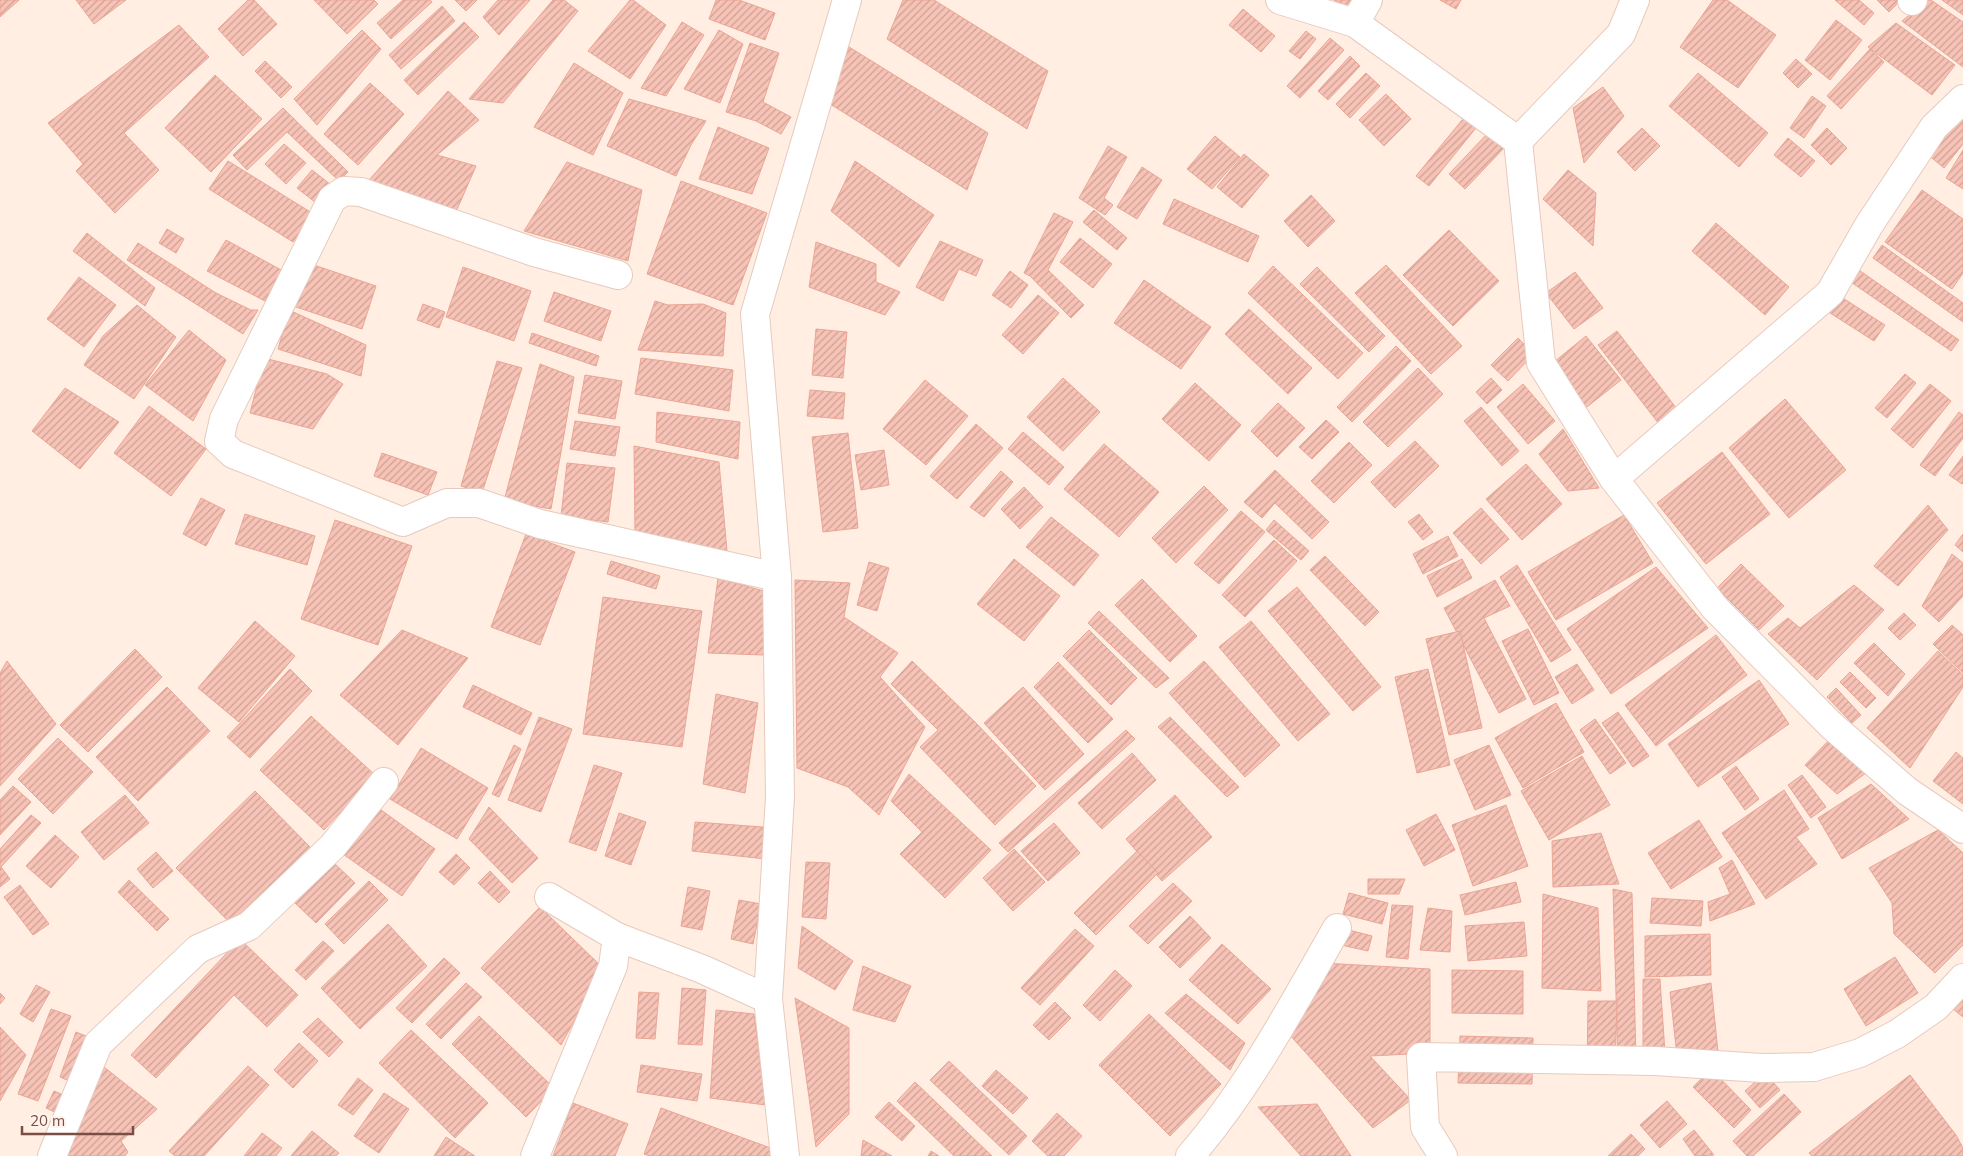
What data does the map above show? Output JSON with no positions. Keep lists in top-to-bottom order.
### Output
{
  "scale_bar": "20 m"
}
